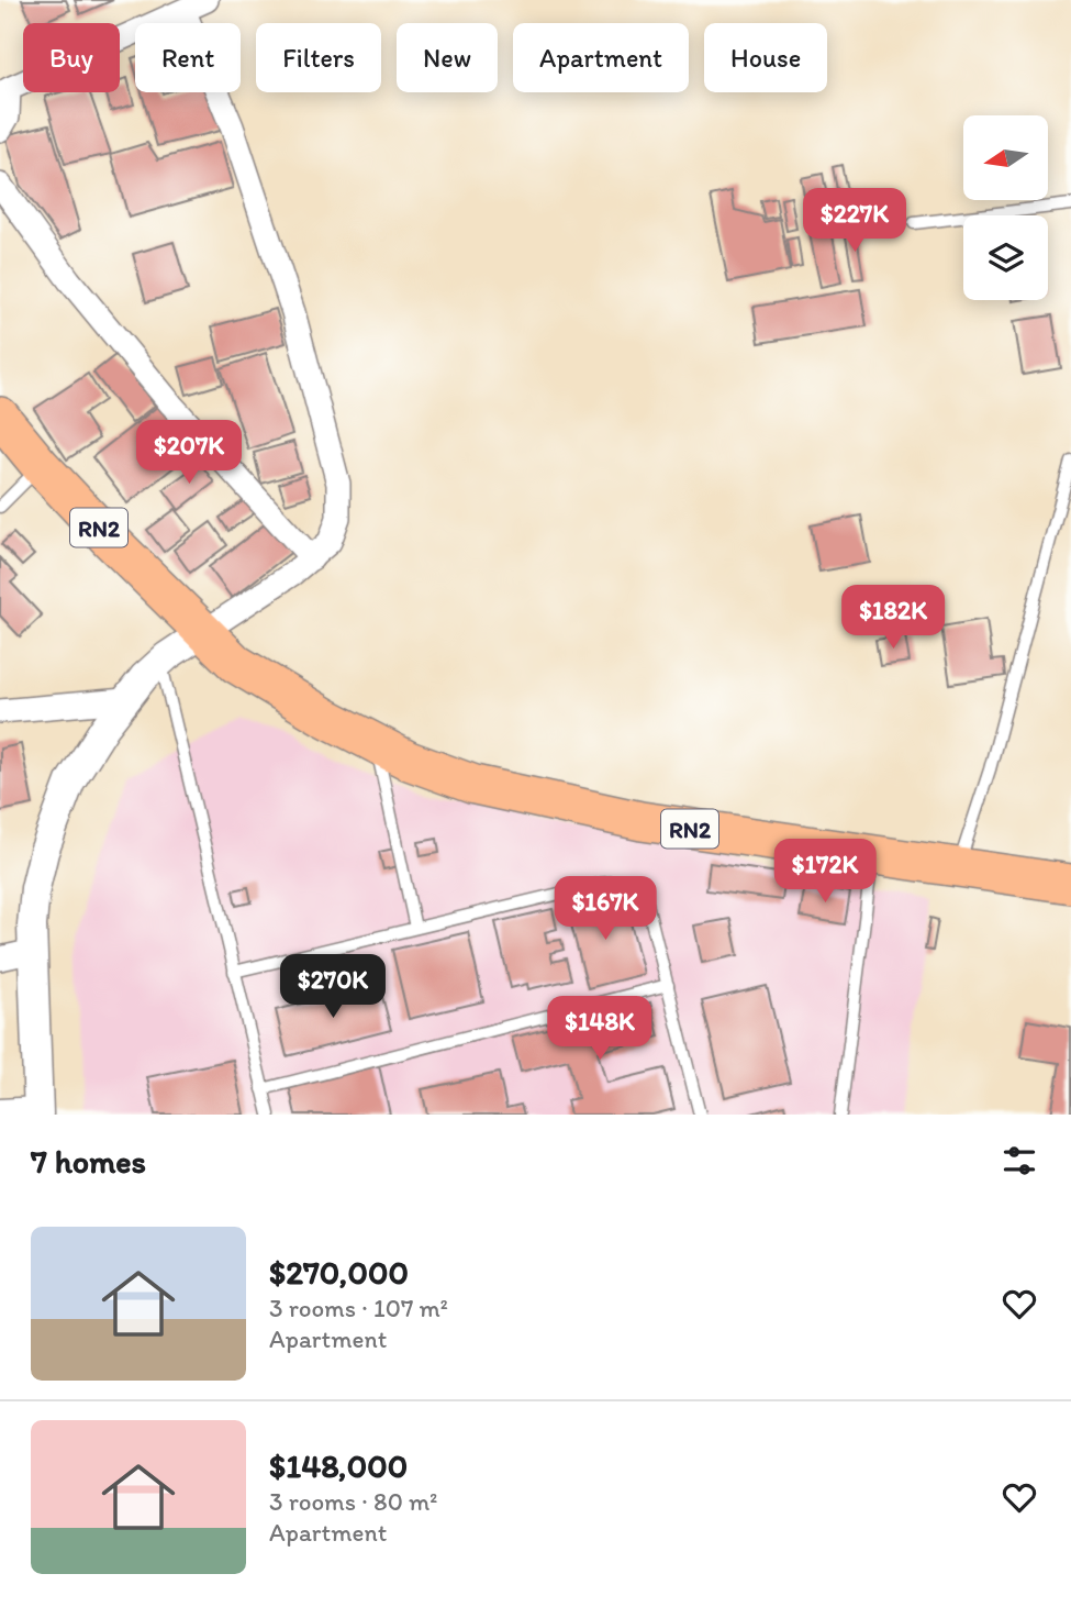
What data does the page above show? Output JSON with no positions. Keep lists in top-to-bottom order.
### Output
{
  "streets": {
    "highway": ["RN2"]
  },
  "north": "left",
  "page": {
    "chip": [
      "Buy",
      "Rent",
      "Filters",
      "New",
      "Apartment",
      "House"
    ],
    "price": [
      "$227K",
      "$207K",
      "$182K",
      "$172K",
      "$167K",
      "$270K",
      "$148K"
    ],
    "heading": "7 homes",
    "list": [
      {
        "name": "$270,000",
        "note": "3 rooms · 107 m² · Apartment"
      },
      {
        "name": "$148,000",
        "note": "3 rooms · 80 m² · Apartment"
      }
    ]
  }
}
